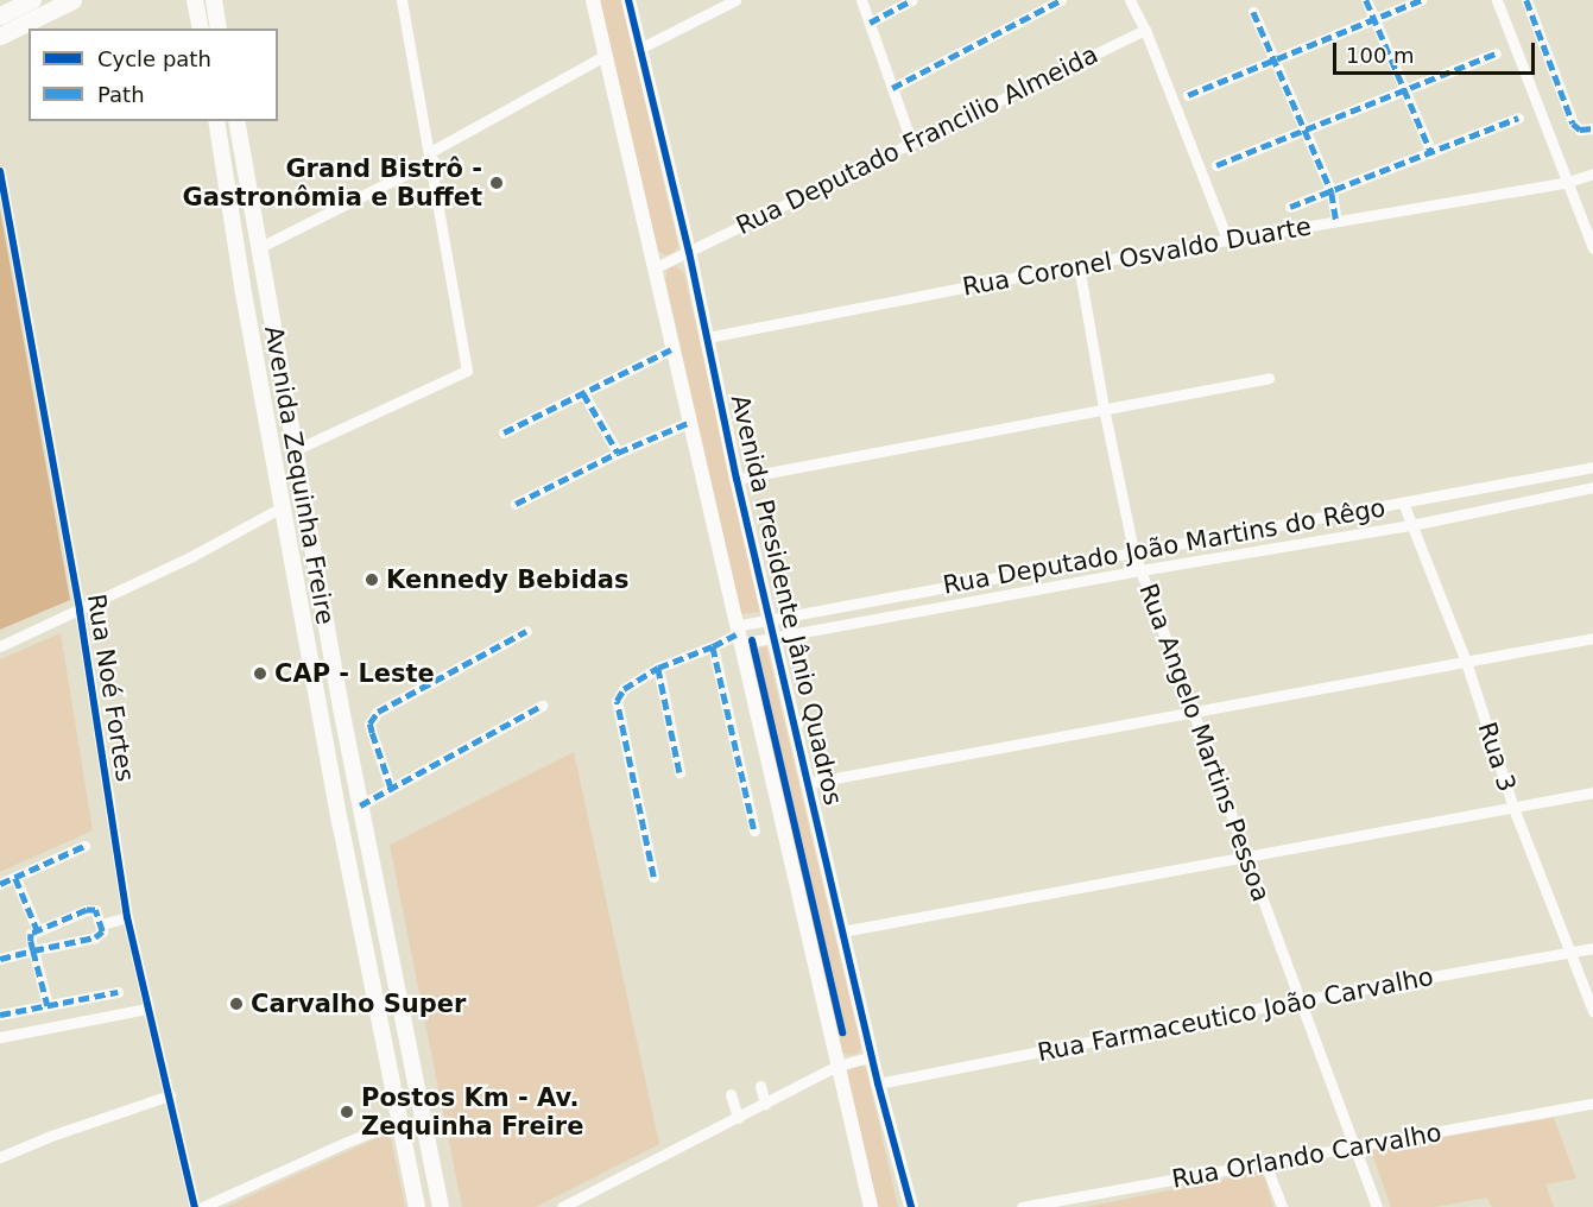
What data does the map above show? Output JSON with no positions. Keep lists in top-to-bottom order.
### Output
{
  "streets": {
    "main road": ["Avenida Zequinha Freire"],
    "street": [
      "Rua Deputado Francilio Almeida",
      "Rua Coronel Osvaldo Duarte",
      "Rua Deputado João Martins do Rêgo",
      "Avenida Presidente Jânio Quadros",
      "Rua Noé Fortes",
      "Rua Angelo Martins Pessoa",
      "Rua 3",
      "Rua Farmaceutico João Carvalho",
      "Rua Orlando Carvalho"
    ]
  },
  "crossings": [
    ["Rua Deputado Francilio Almeida", "Avenida Presidente Jânio Quadros"],
    ["Rua Coronel Osvaldo Duarte", "Avenida Presidente Jânio Quadros"],
    ["Rua Coronel Osvaldo Duarte", "Rua Angelo Martins Pessoa"],
    ["Rua Deputado João Martins do Rêgo", "Avenida Presidente Jânio Quadros"],
    ["Rua Deputado João Martins do Rêgo", "Rua Angelo Martins Pessoa"],
    ["Rua Deputado João Martins do Rêgo", "Rua 3"],
    ["Avenida Presidente Jânio Quadros", "Rua Farmaceutico João Carvalho"],
    ["Rua Angelo Martins Pessoa", "Rua Farmaceutico João Carvalho"],
    ["Rua Angelo Martins Pessoa", "Rua Orlando Carvalho"],
    ["Rua 3", "Rua Farmaceutico João Carvalho"]
  ],
  "places": [
    "Grand Bistrô - Gastronômia e Buffet",
    "Kennedy Bebidas",
    "CAP - Leste",
    "Carvalho Super",
    "Postos Km - Av. Zequinha Freire"
  ],
  "legend": ["Cycle path", "Path"],
  "scale_bar": "100 m"
}
